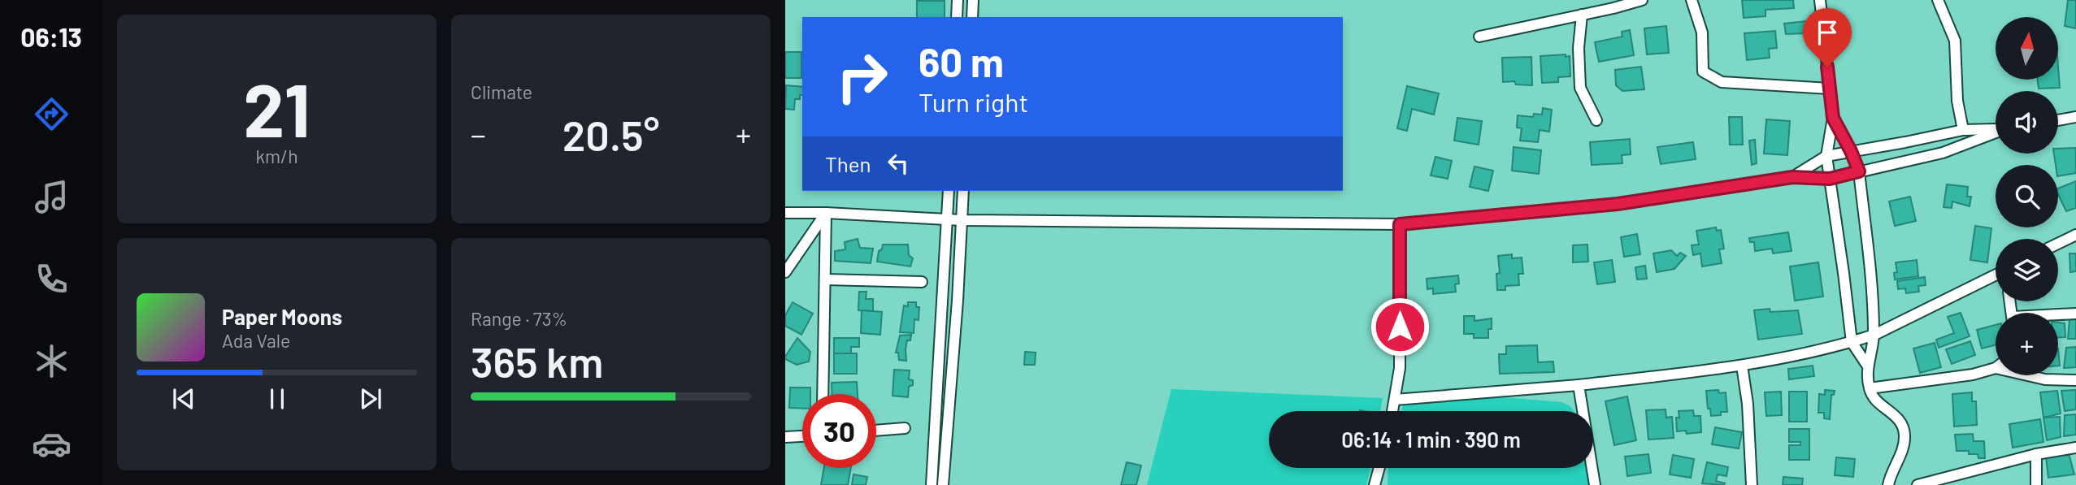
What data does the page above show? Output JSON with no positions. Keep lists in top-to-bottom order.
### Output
{
  "north": "top",
  "page": {
    "tabs": "06:13",
    "tile": [
      ["21", "km/h"],
      "Climate",
      ["Range · 73%", "365 km"]
    ],
    "map_buttons": "+",
    "turn": ["60 m", "Turn right"],
    "heat": ["−", "20.5°", "+"],
    "then": "Then",
    "song": ["Paper Moons", "Ada Vale"],
    "limit": "30",
    "trip": "06:14 · 1 min · 390 m"
  }
}
